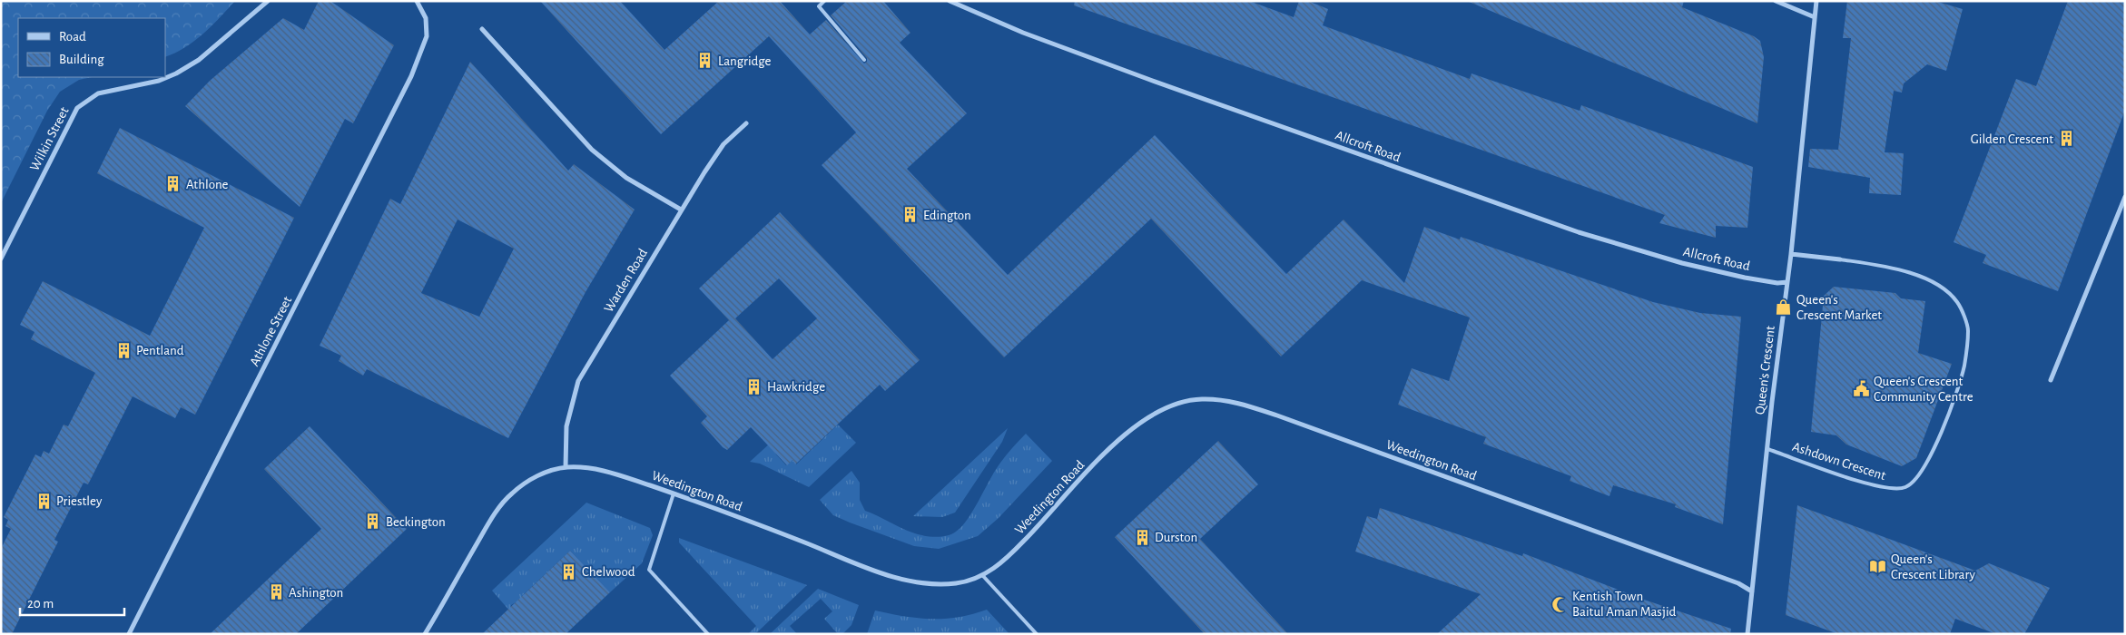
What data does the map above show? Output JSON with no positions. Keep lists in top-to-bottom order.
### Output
{
  "streets": {
    "street": [
      "Wilkin Street",
      "Allcroft Road",
      "Warden Road",
      "Athlone Street",
      "Queen's Crescent",
      "Weedington Road",
      "Ashdown Crescent"
    ]
  },
  "crossings": [
    ["Allcroft Road", "Queen's Crescent"],
    ["Warden Road", "Weedington Road"],
    ["Queen's Crescent", "Weedington Road"],
    ["Queen's Crescent", "Ashdown Crescent"]
  ],
  "places": {
    "building": [
      "Langridge",
      "Gilden Crescent",
      "Athlone",
      "Edington",
      "Pentland",
      "Hawkridge",
      "Priestley",
      "Beckington",
      "Durston",
      "Chelwood",
      "Ashington"
    ],
    "shop": ["Queen's Crescent Market"],
    "public building": ["Queen's Crescent Community Centre"],
    "library": ["Queen's Crescent Library"],
    "mosque": ["Kentish Town Baitul Aman Masjid"]
  },
  "legend": ["Road", "Building"],
  "scale_bar": "20 m"
}
